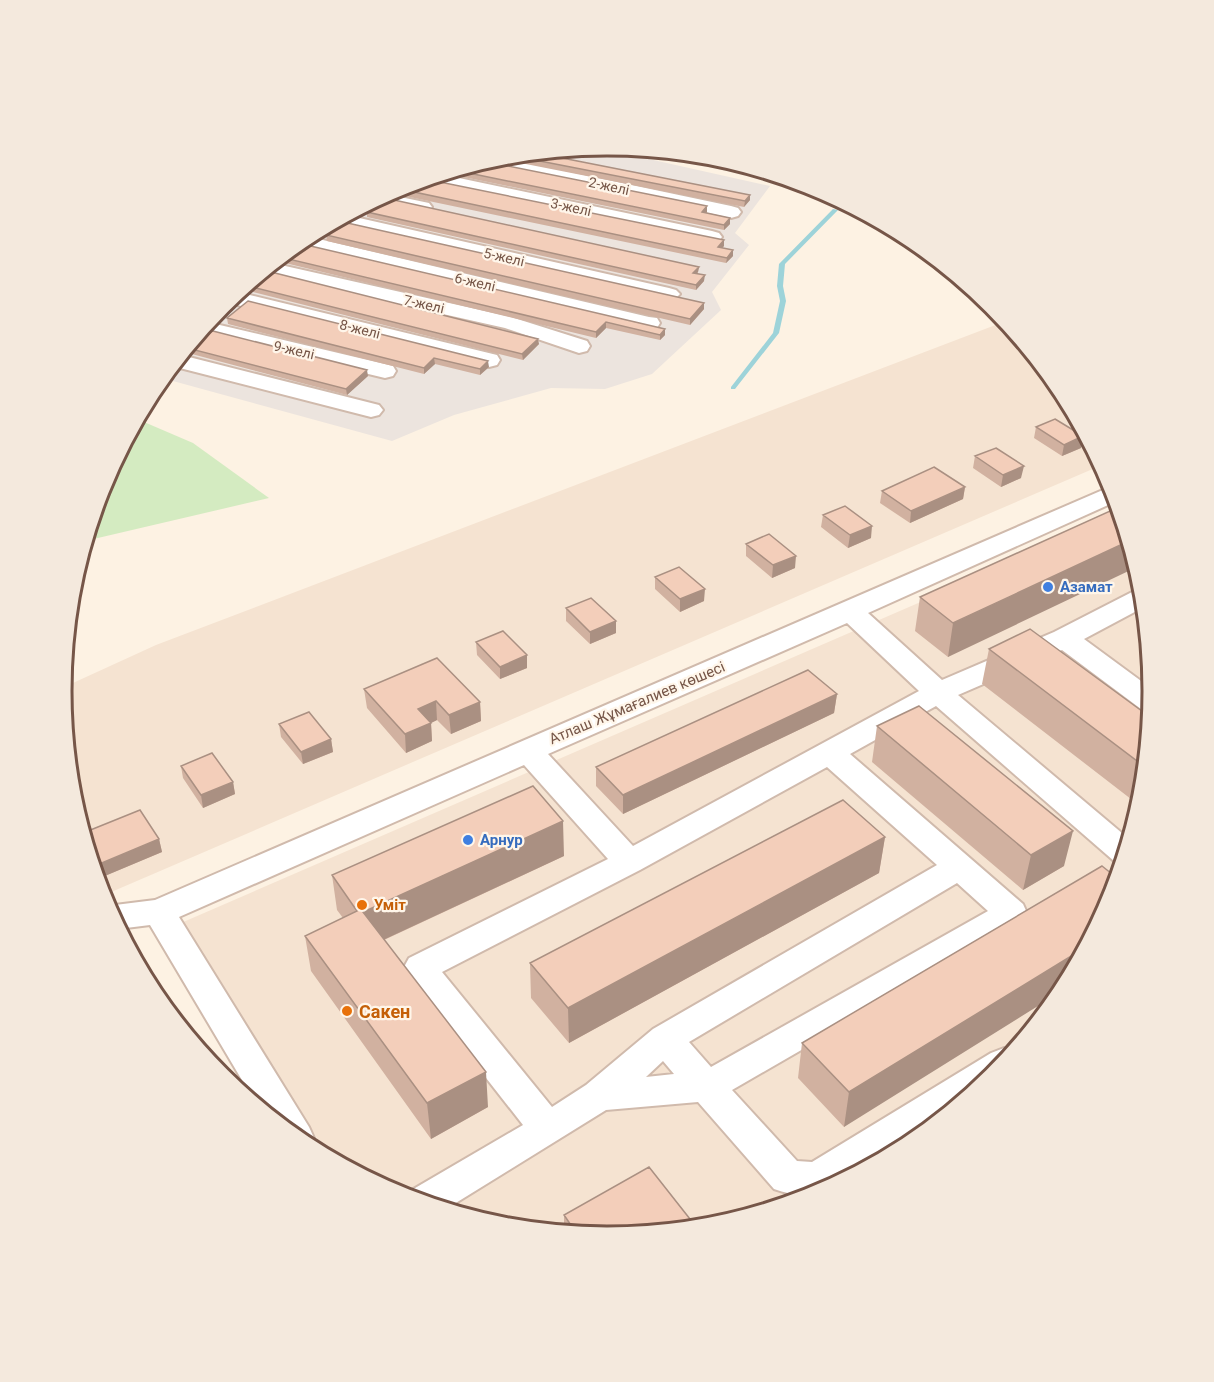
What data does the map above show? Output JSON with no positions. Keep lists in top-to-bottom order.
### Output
{
  "streets": {
    "street": [
      "2-желі",
      "3-желі",
      "5-желі",
      "6-желі",
      "7-желі",
      "8-желі",
      "9-желі",
      "Атлаш Жұмағалиев көшесі"
    ]
  },
  "places": [
    "Азамат",
    "Арнур",
    "Умiт",
    "Сакен"
  ]
}
